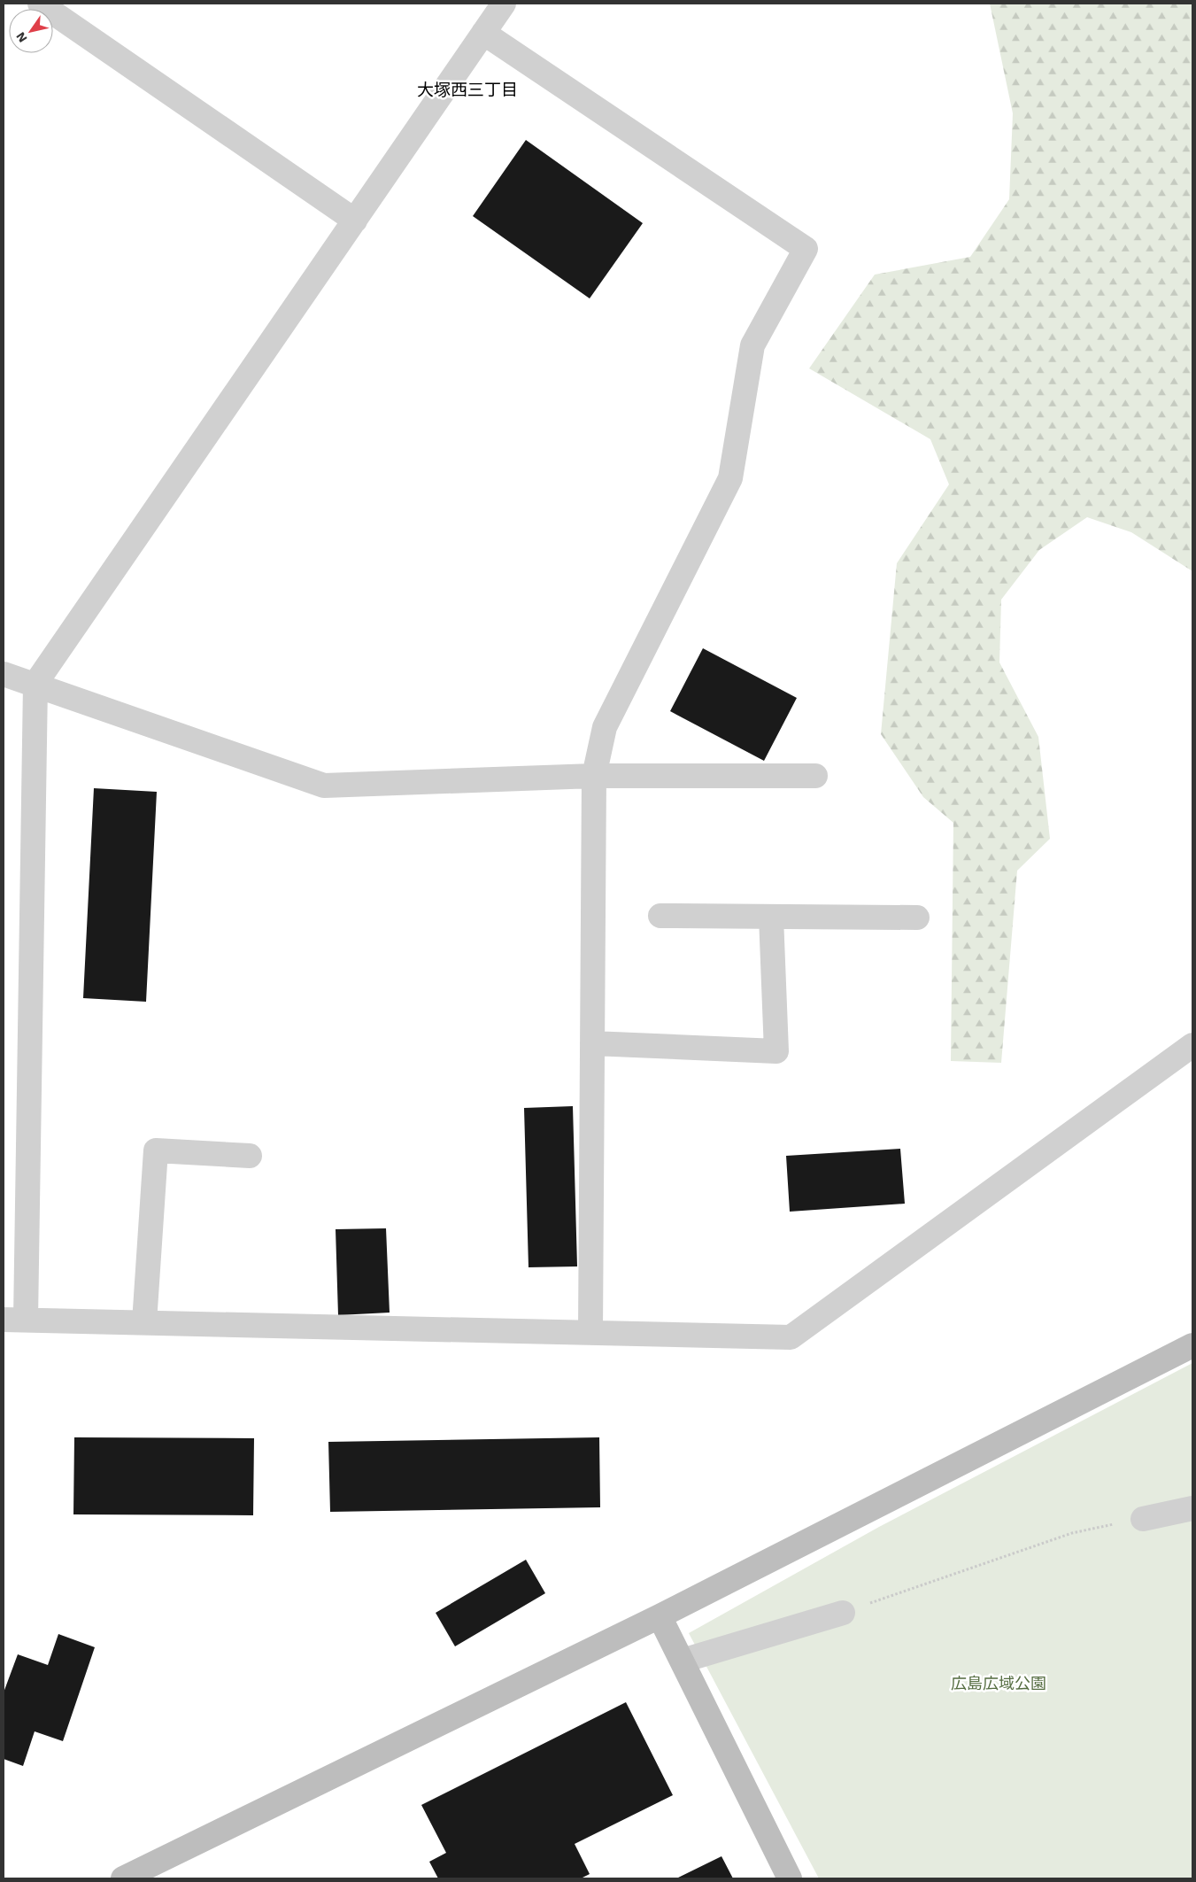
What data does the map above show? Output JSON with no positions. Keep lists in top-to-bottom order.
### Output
{
  "districts": ["大塚西三丁目"],
  "parks": ["広島広域公園"],
  "north": "bottom left"
}
